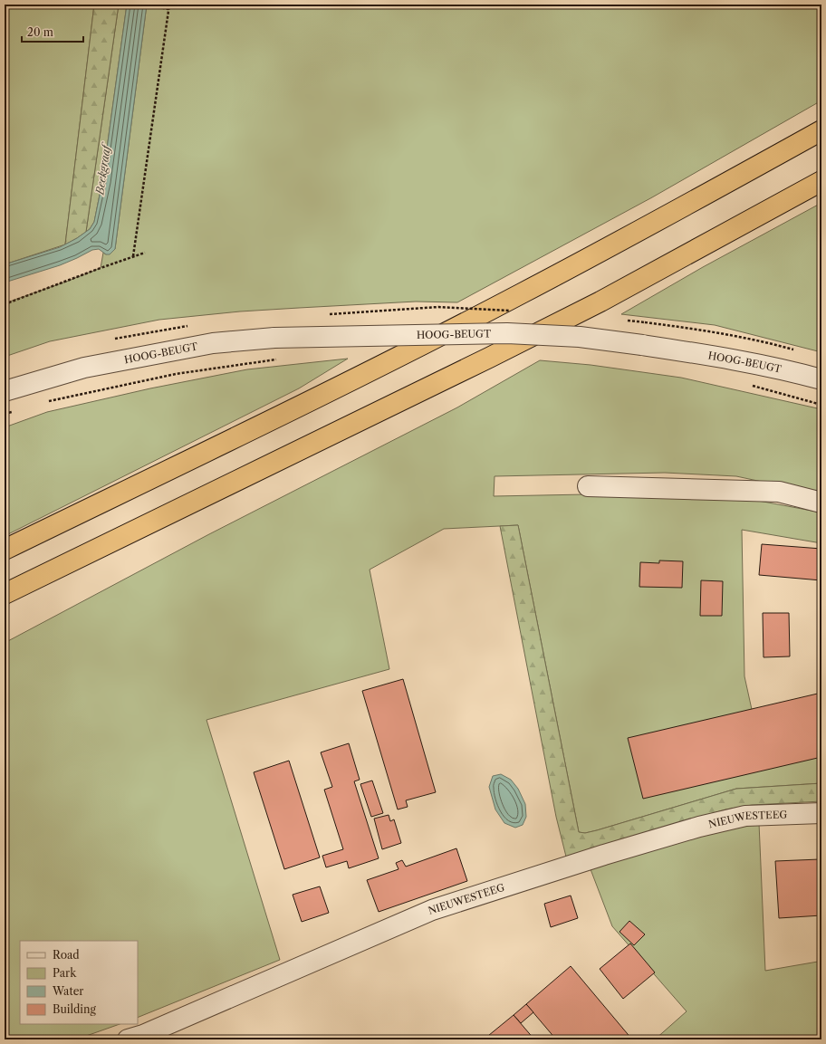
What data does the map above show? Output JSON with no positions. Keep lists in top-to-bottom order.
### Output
{
  "streets": {
    "street": ["HOOG-BEUGT", "NIEUWESTEEG"]
  },
  "water": ["Beekgraaf"],
  "legend": [
    "Road",
    "Park",
    "Water",
    "Building"
  ],
  "scale_bar": "20 m"
}
